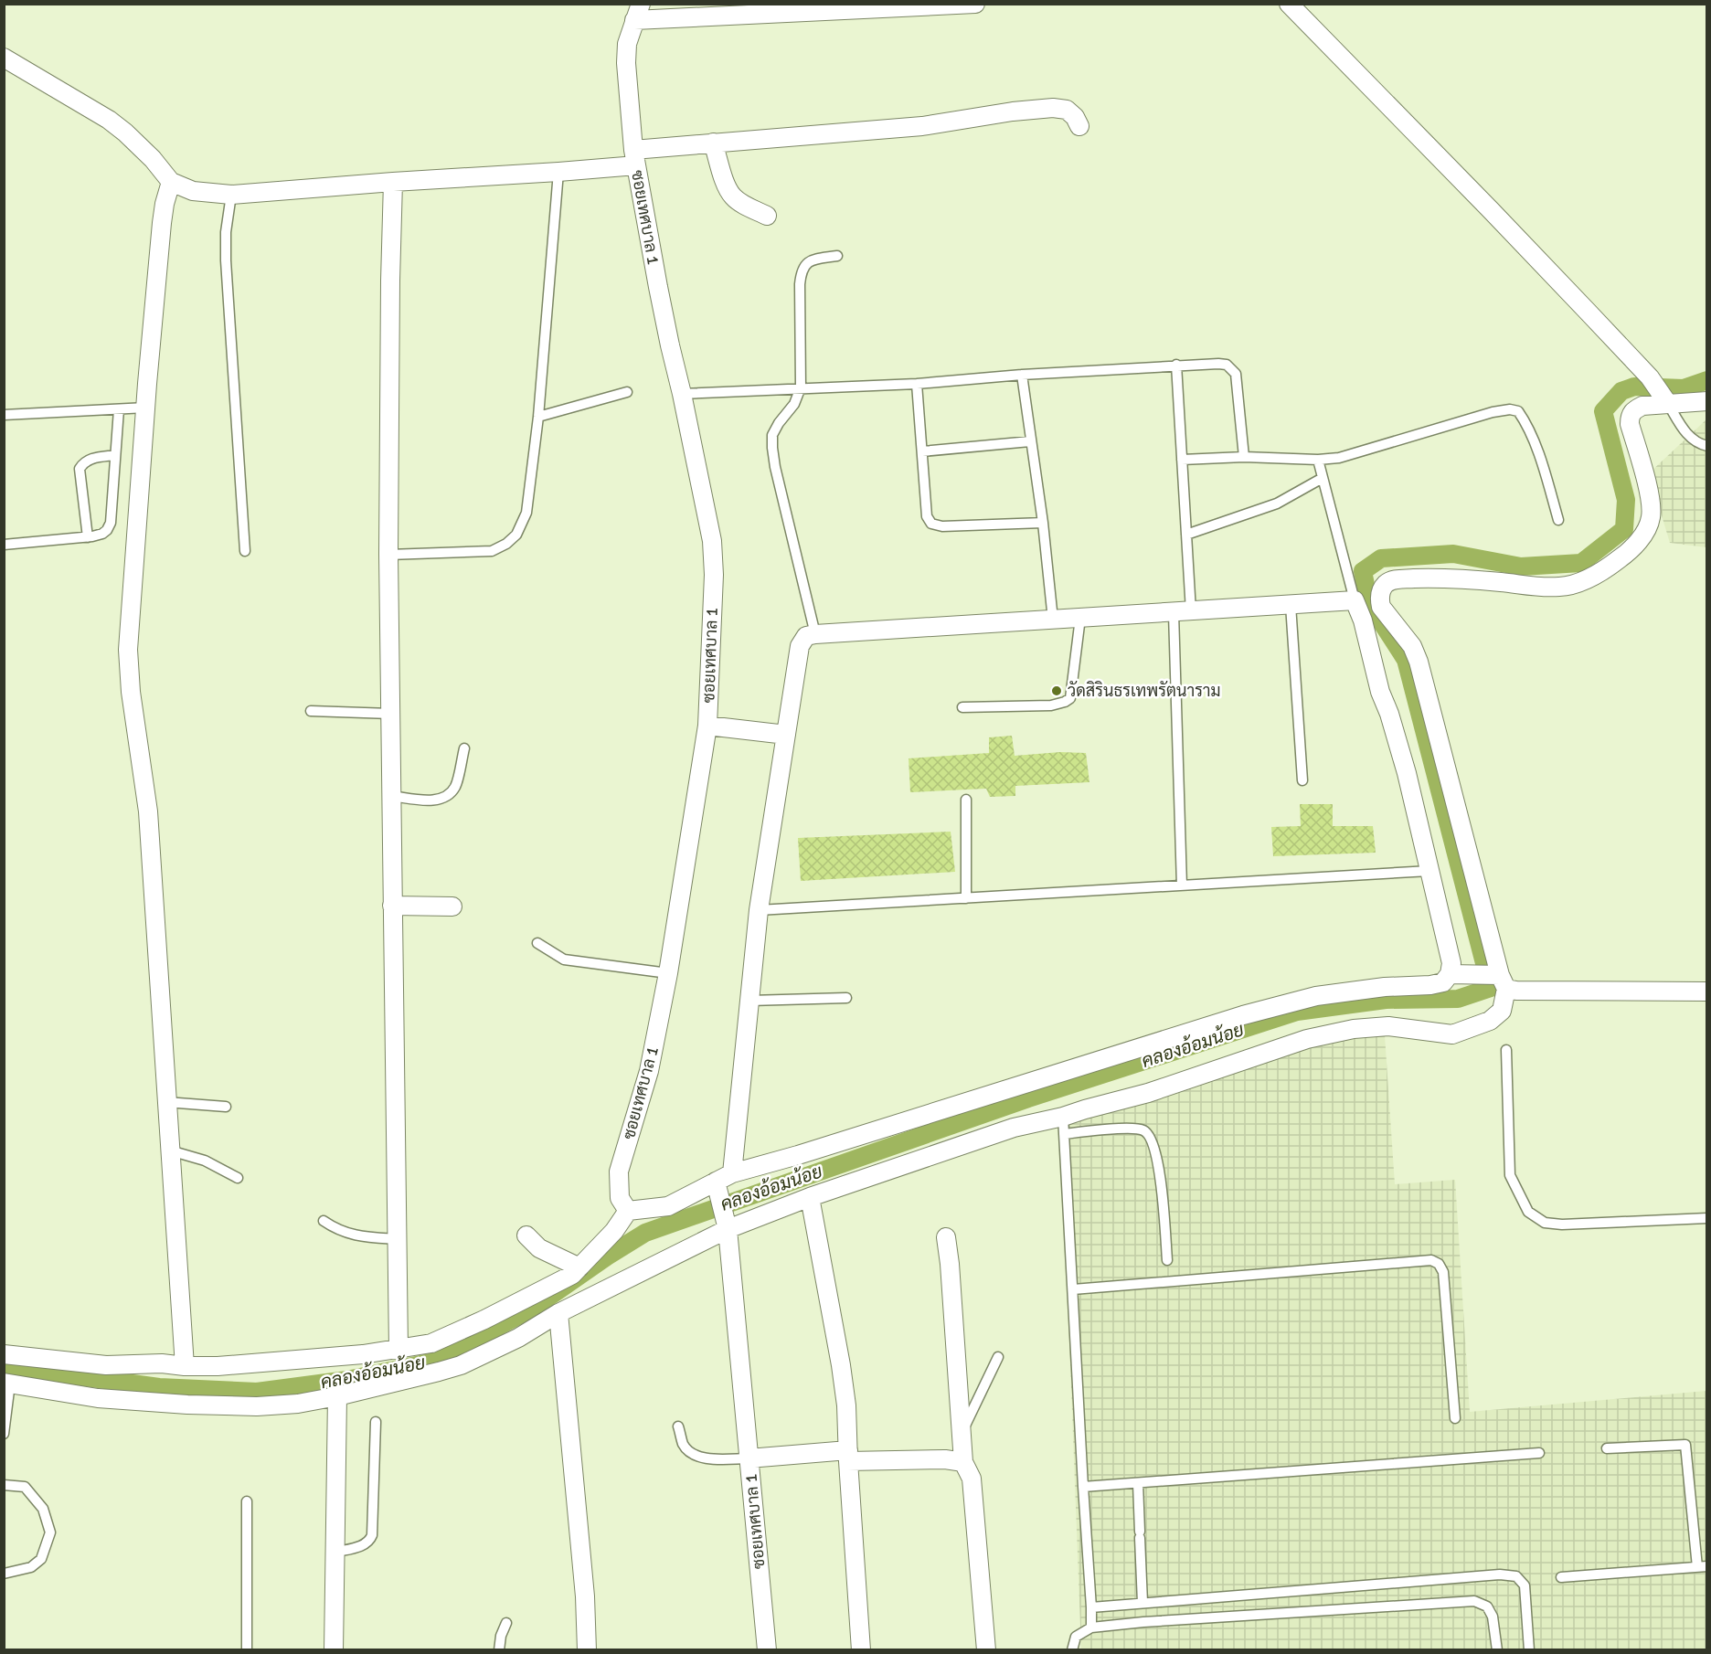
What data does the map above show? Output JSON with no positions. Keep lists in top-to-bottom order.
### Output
{
  "streets": {
    "street": ["ซอยเทศบาล 1"]
  },
  "water": ["คลองอ้อมน้อย"],
  "places": ["วัดสิรินธรเทพรัตนาราม"]
}
